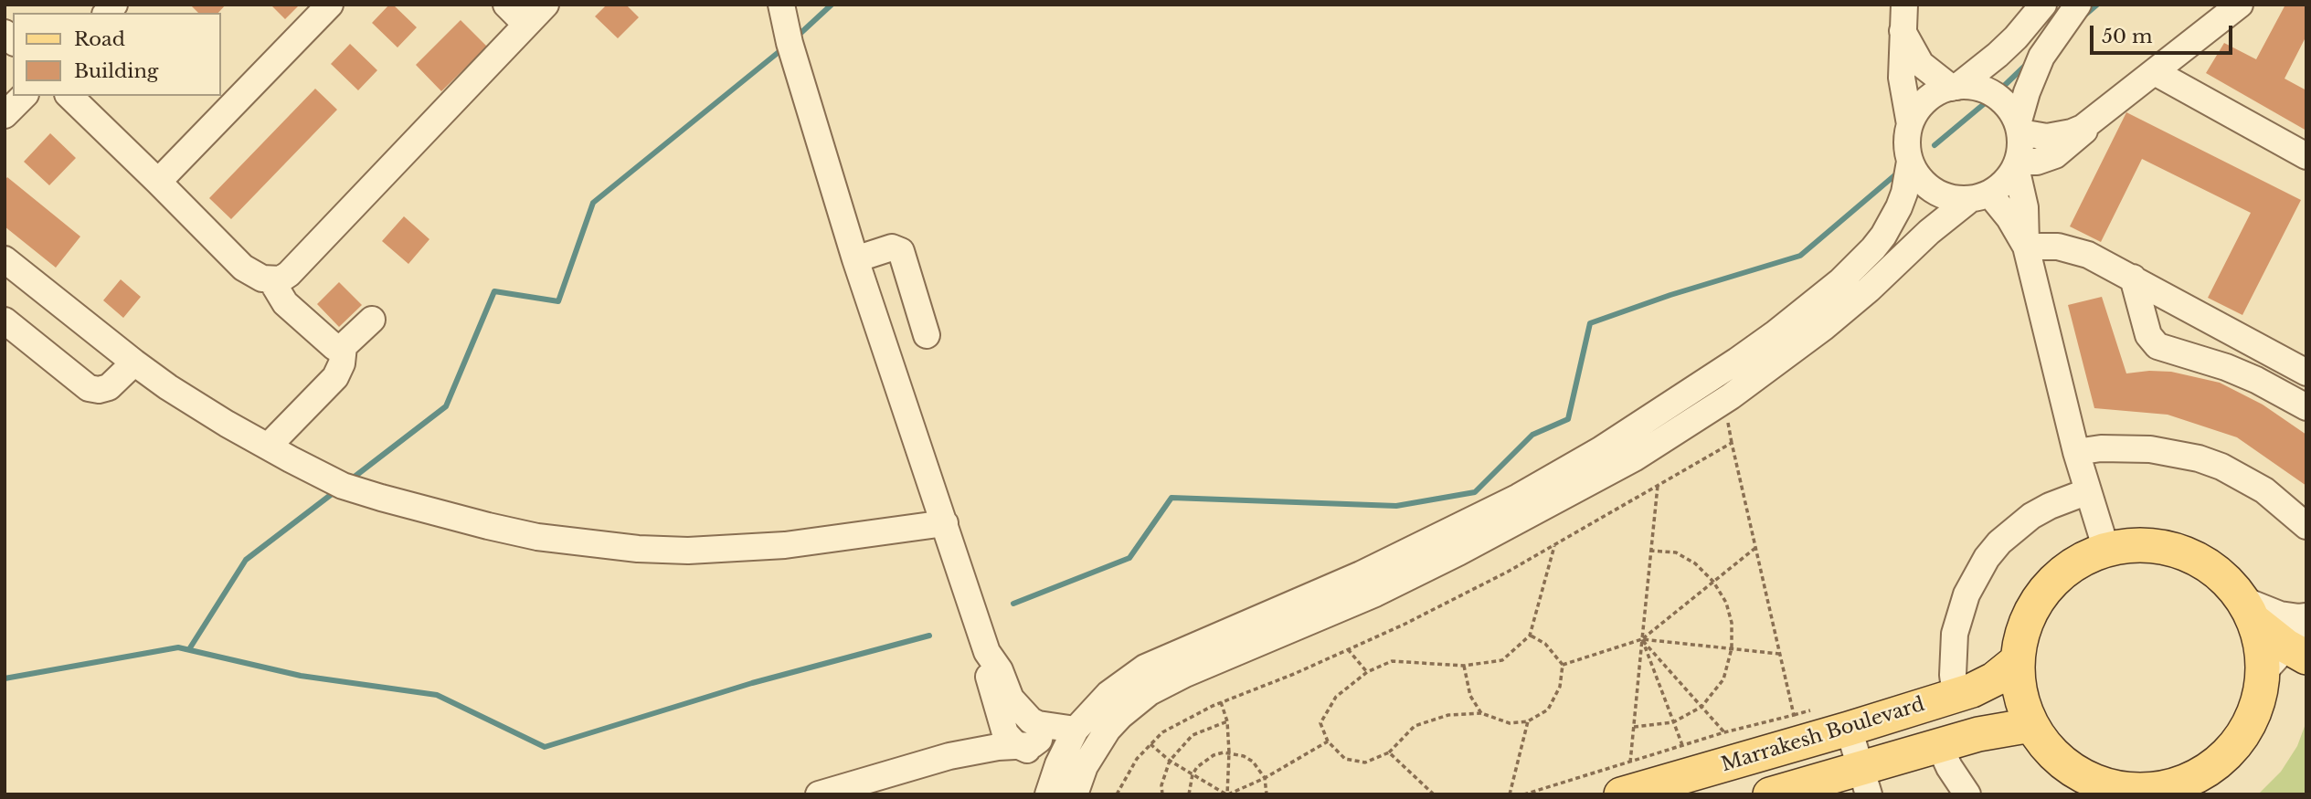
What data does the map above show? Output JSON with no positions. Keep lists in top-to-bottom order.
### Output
{
  "streets": {
    "main road": ["Marrakesh Boulevard"]
  },
  "legend": ["Road", "Building"],
  "scale_bar": "50 m"
}
